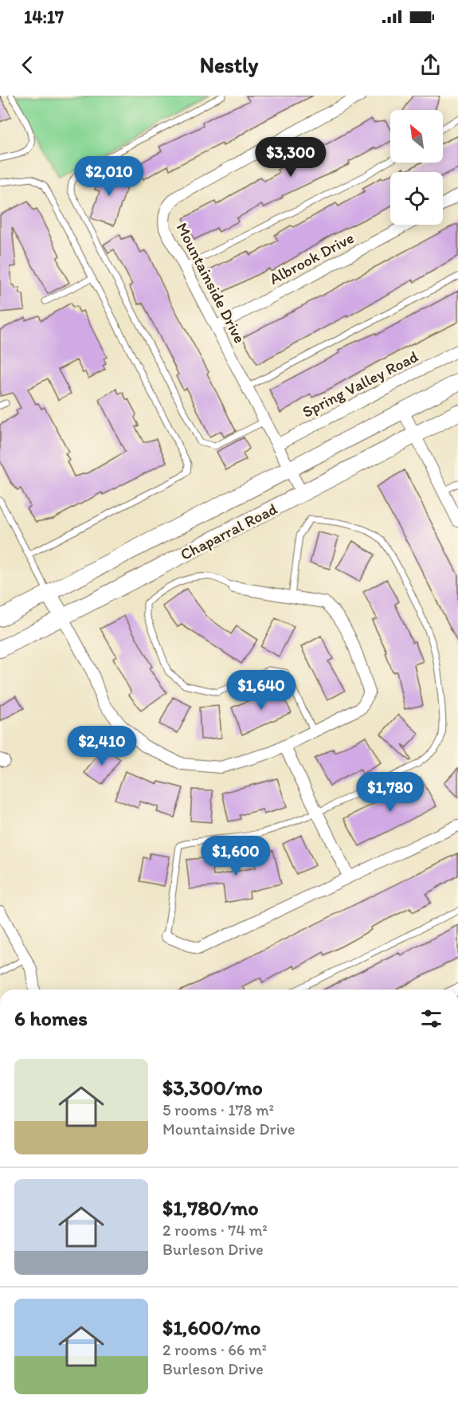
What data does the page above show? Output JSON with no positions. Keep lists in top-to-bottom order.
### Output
{
  "streets": {
    "main road": ["Chaparral Road"],
    "street": ["Albrook Drive", "Mountainside Drive", "Spring Valley Road"]
  },
  "crossings": [
    ["Albrook Drive", "Mountainside Drive"],
    ["Mountainside Drive", "Spring Valley Road"],
    ["Mountainside Drive", "Chaparral Road"]
  ],
  "north": "top left",
  "page": {
    "status": "14:17",
    "header": "Nestly",
    "price": [
      "$3,300",
      "$2,010",
      "$1,640",
      "$2,410",
      "$1,780",
      "$1,600"
    ],
    "heading": "6 homes",
    "list": [
      {
        "name": "$3,300/mo",
        "note": "5 rooms · 178 m² · Mountainside Drive"
      },
      {
        "name": "$1,780/mo",
        "note": "2 rooms · 74 m² · Burleson Drive"
      },
      {
        "name": "$1,600/mo",
        "note": "2 rooms · 66 m² · Burleson Drive"
      }
    ]
  }
}
